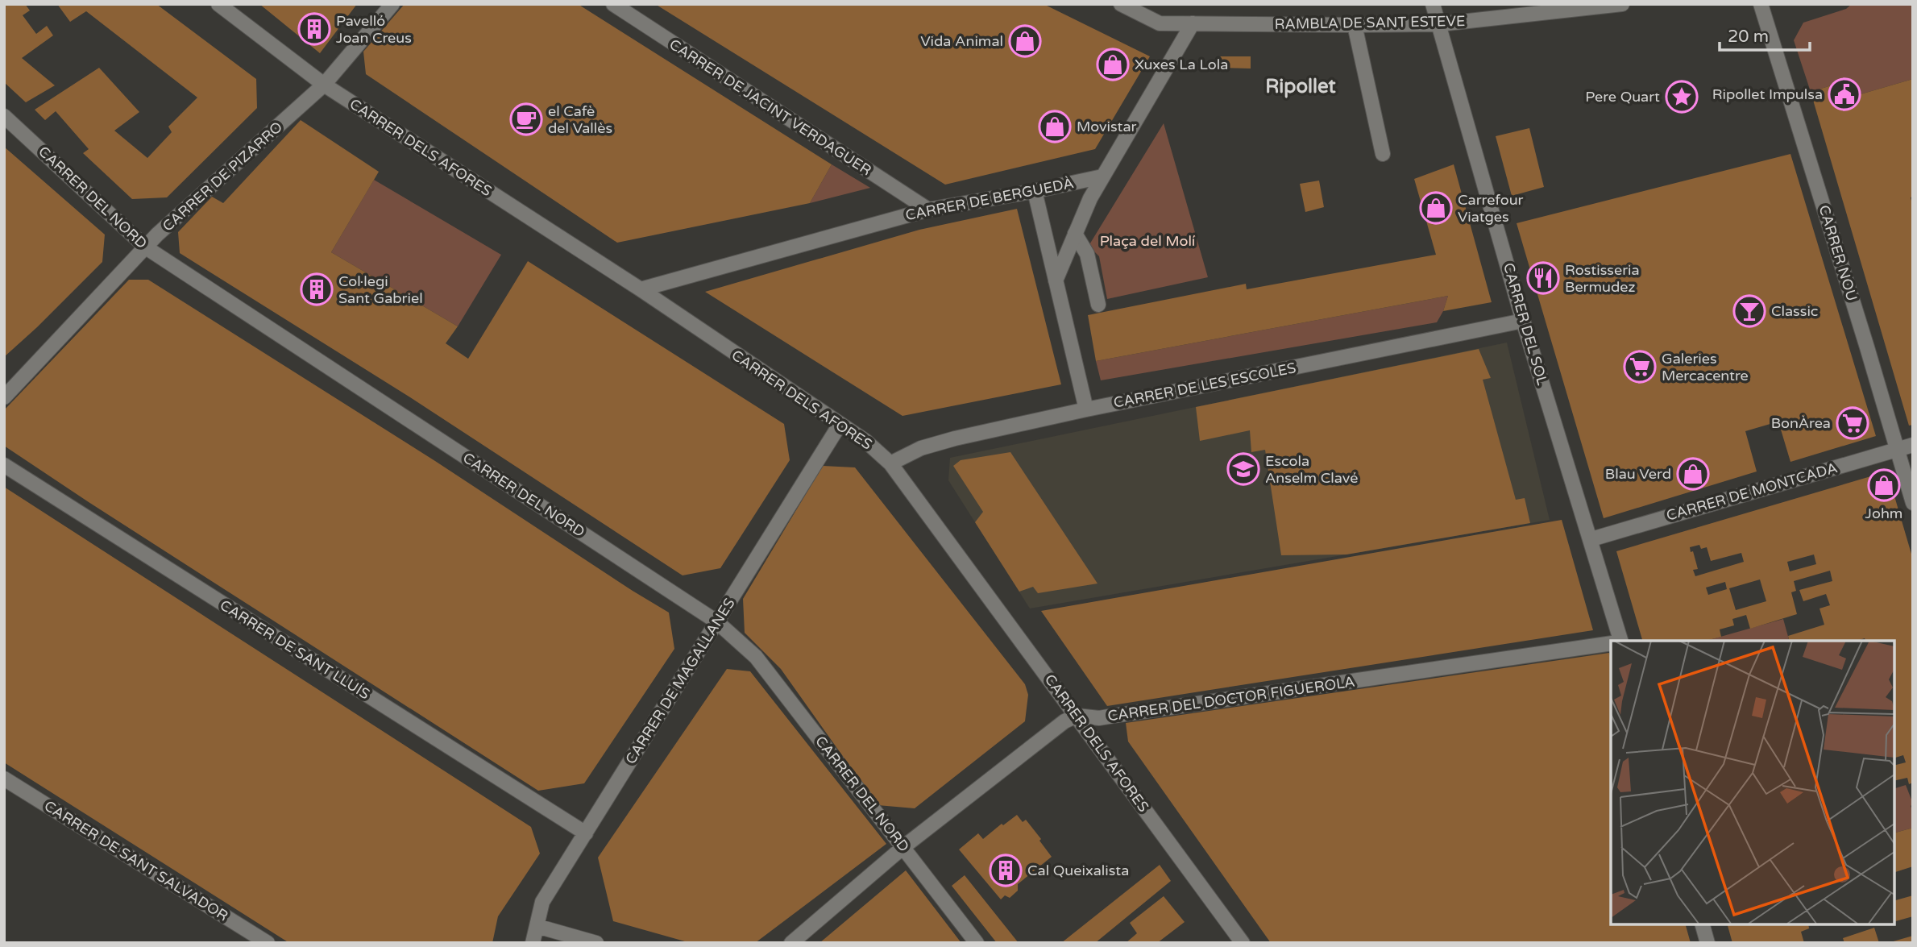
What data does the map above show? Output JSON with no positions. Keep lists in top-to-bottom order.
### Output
{
  "streets": {
    "street": [
      "RAMBLA DE SANT ESTEVE",
      "CARRER DE JACINT VERDAGUER",
      "CARRER DELS AFORES",
      "CARRER DE PIZARRO",
      "CARRER DEL NORD",
      "CARRER DE BERGUEDÀ",
      "CARRER NOU",
      "CARRER DEL SOL",
      "CARRER DE LES ESCOLES",
      "CARRER DE MONTCADA",
      "CARRER DE SANT LLUÍS",
      "CARRER DE MAGALLANES",
      "CARRER DEL DOCTOR FIGUEROLA",
      "CARRER DE SANT SALVADOR"
    ]
  },
  "crossings": [
    ["RAMBLA DE SANT ESTEVE", "CARRER DEL SOL"],
    ["CARRER DE JACINT VERDAGUER", "CARRER DE BERGUEDÀ"],
    ["CARRER DELS AFORES", "CARRER DE PIZARRO"],
    ["CARRER DELS AFORES", "CARRER DE BERGUEDÀ"],
    ["CARRER DELS AFORES", "CARRER DE LES ESCOLES"],
    ["CARRER DELS AFORES", "CARRER DE MAGALLANES"],
    ["CARRER DELS AFORES", "CARRER DEL DOCTOR FIGUEROLA"],
    ["CARRER DE PIZARRO", "CARRER DEL NORD"],
    ["CARRER DEL NORD", "CARRER DE MAGALLANES"],
    ["CARRER NOU", "CARRER DE MONTCADA"],
    ["CARRER DEL SOL", "CARRER DE LES ESCOLES"],
    ["CARRER DEL SOL", "CARRER DE MONTCADA"],
    ["CARRER DE SANT LLUÍS", "CARRER DE MAGALLANES"]
  ],
  "districts": ["Ripollet"],
  "parks": ["Plaça del Molí"],
  "places": {
    "building": ["Pavelló Joan Creus", "Col·legi Sant Gabriel", "Cal Queixalista"],
    "shop": [
      "Vida Animal",
      "Xuxes La Lola",
      "Movistar",
      "Carrefour Viatges",
      "Blau Verd",
      "Johm"
    ],
    "public building": ["Ripollet Impulsa"],
    "place": ["Pere Quart"],
    "cafe": ["el Cafè del Vallès"],
    "restaurant": ["Rostisseria Bermudez"],
    "bar": ["Classic"],
    "supermarket": ["Galeries Mercacentre", "BonÀrea"],
    "school or university": ["Escola Anselm Clavé"]
  },
  "scale_bar": "20 m"
}
